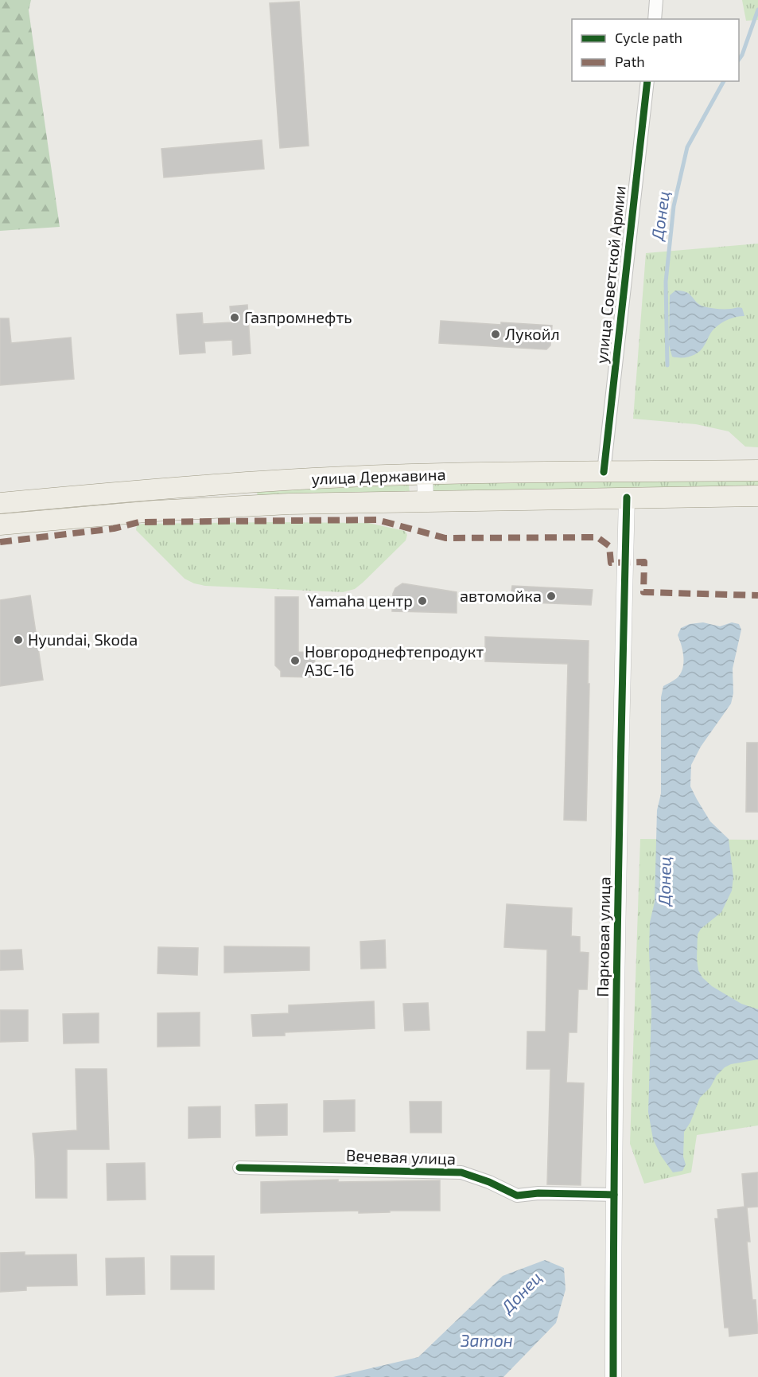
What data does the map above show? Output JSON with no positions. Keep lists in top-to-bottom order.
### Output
{
  "streets": {
    "main road": ["улица Державина"],
    "street": ["улица Советской Армии", "Парковая улица", "Вечевая улица"]
  },
  "crossings": [
    ["улица Советской Армии", "улица Державина"],
    ["улица Державина", "Парковая улица"],
    ["Парковая улица", "Вечевая улица"]
  ],
  "water": ["Донец", "Затон"],
  "places": [
    "Газпромнефть",
    "Лукойл",
    "автомойка",
    "Yamaha центр",
    "Hyundai, Skoda",
    "Новгороднефтепродукт АЗС-16"
  ],
  "legend": ["Cycle path", "Path"]
}
